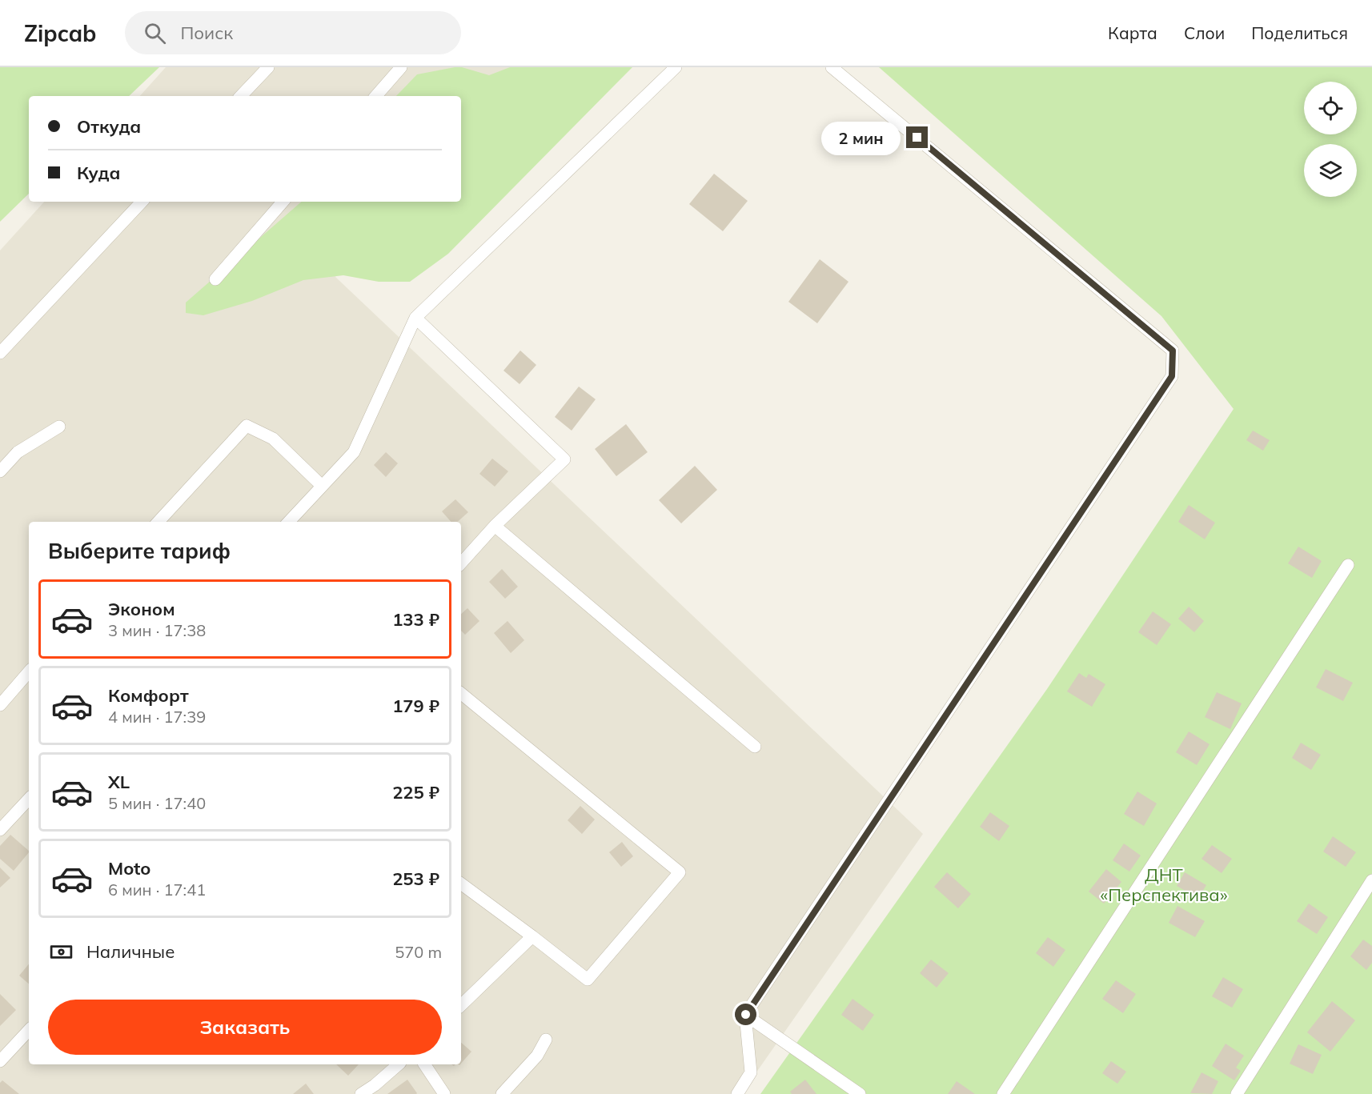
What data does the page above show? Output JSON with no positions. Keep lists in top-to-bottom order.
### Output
{
  "parks": ["ДНТ «Перспектива»"],
  "page": {
    "header": "Zipcab",
    "search": "Поиск",
    "nav": ["Карта", "Слои", "Поделиться"],
    "banner": ["Откуда", "Куда"],
    "bubble": "2 мин",
    "heading": "Выберите тариф",
    "list": [
      {
        "name": "Эконом",
        "note": "3 мин · 17:38",
        "value": "133 ₽"
      },
      {
        "name": "Комфорт",
        "note": "4 мин · 17:39",
        "value": "179 ₽"
      },
      {
        "name": "XL",
        "note": "5 мин · 17:40",
        "value": "225 ₽"
      },
      {
        "name": "Moto",
        "note": "6 мин · 17:41",
        "value": "253 ₽"
      }
    ],
    "pay": ["Наличные", "570 m"],
    "buttons": "Заказать"
  }
}
